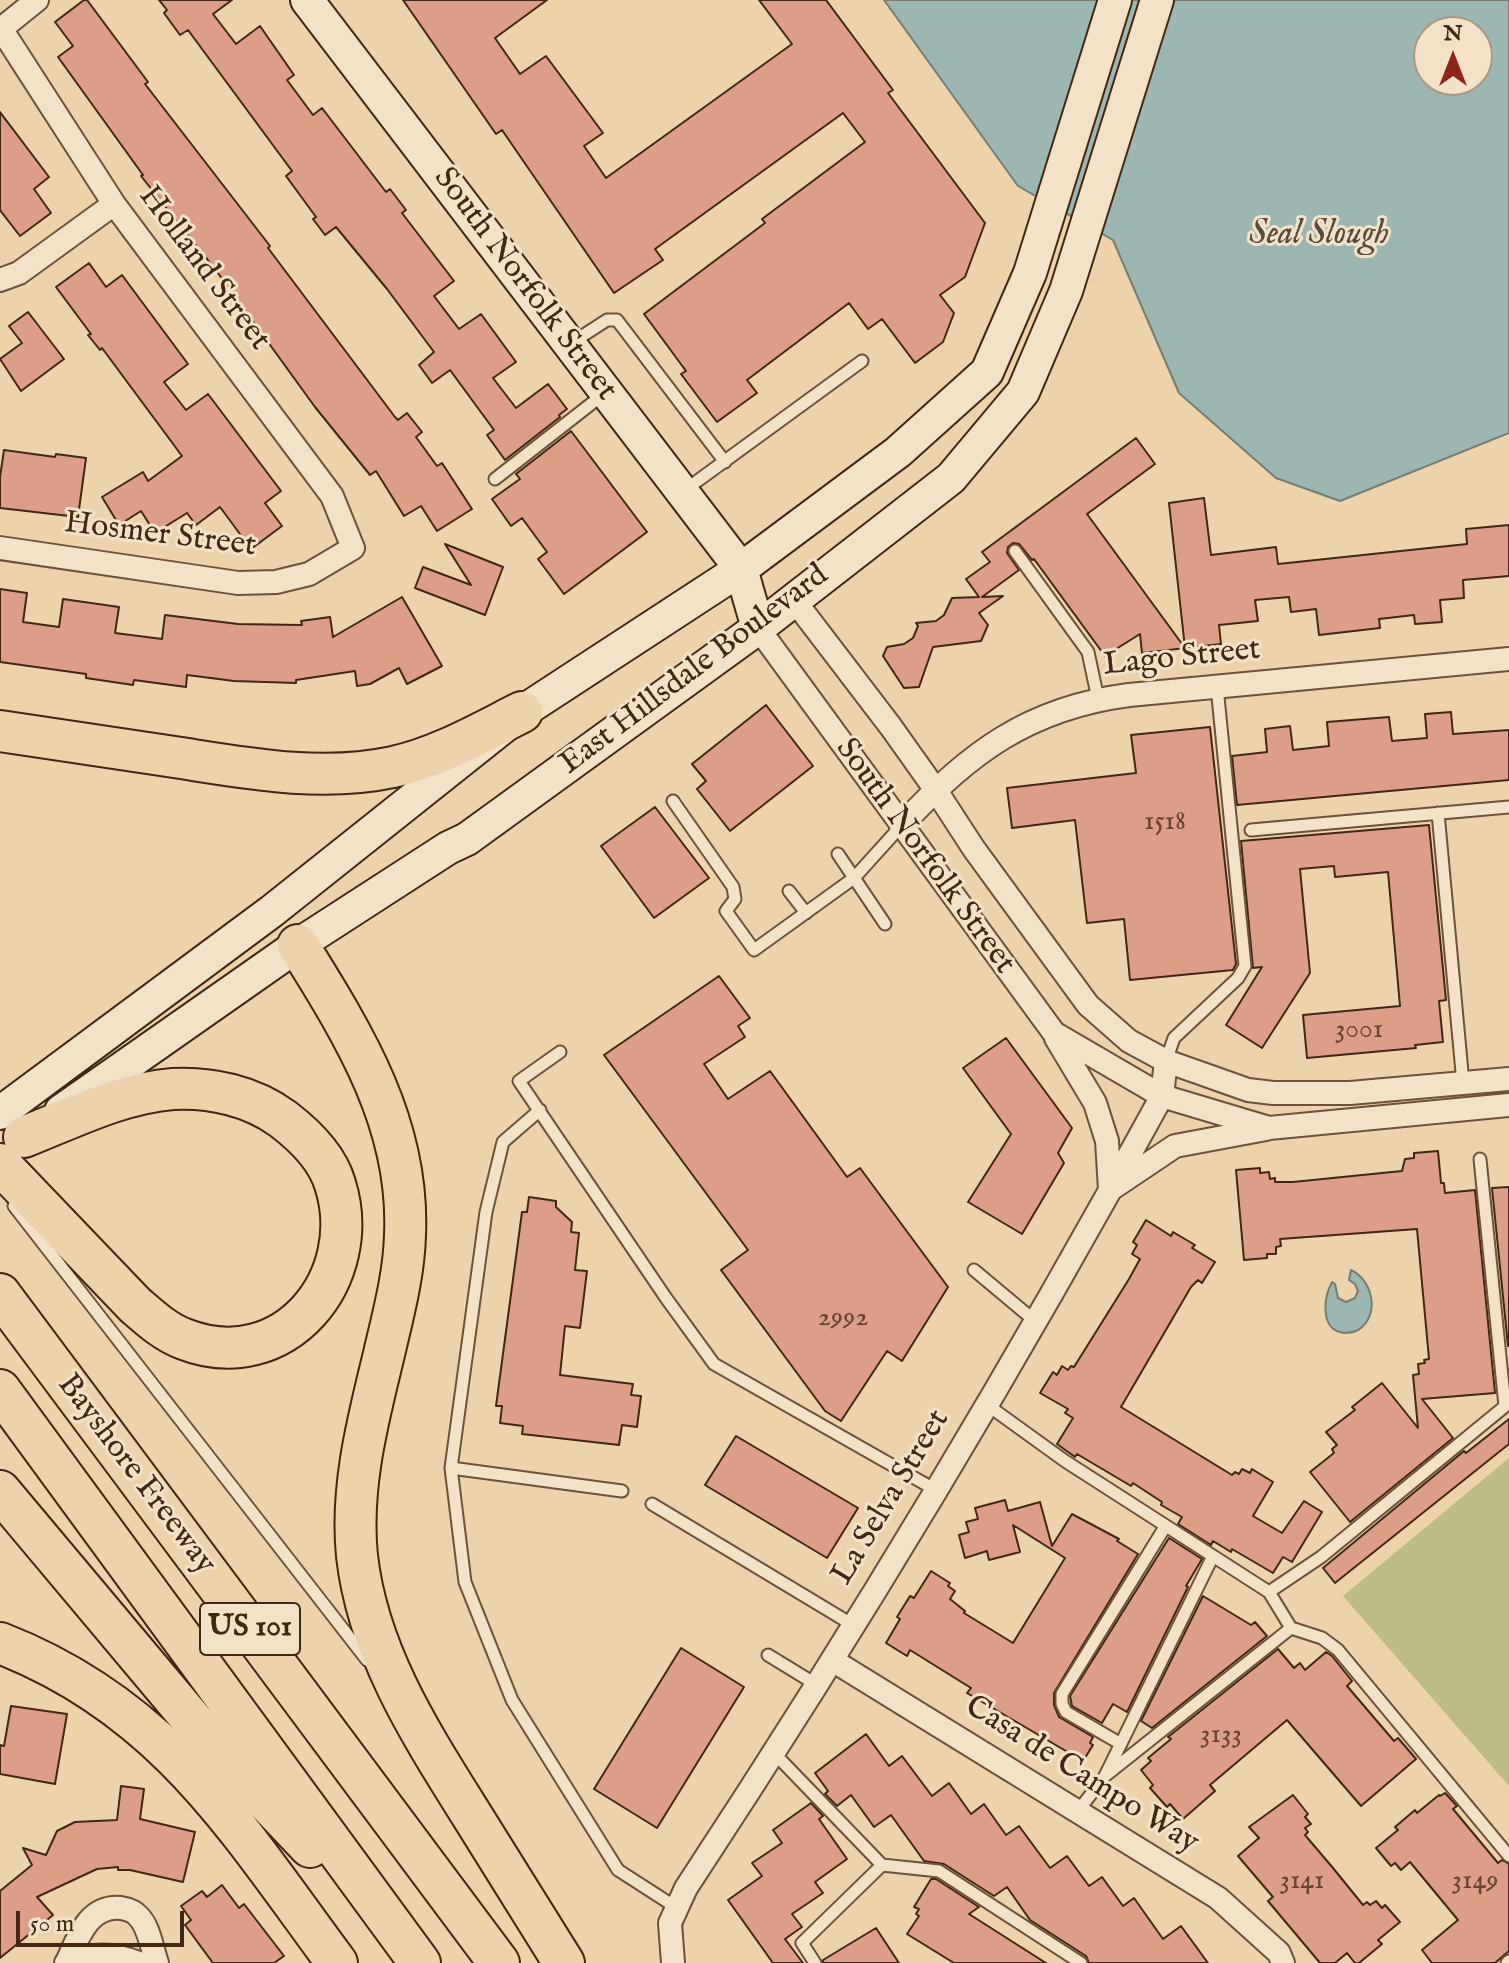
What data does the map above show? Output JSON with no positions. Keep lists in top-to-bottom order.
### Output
{
  "streets": {
    "highway": ["Bayshore Freeway", "US 101"],
    "main road": ["South Norfolk Street", "East Hillsdale Boulevard"],
    "street": [
      "Holland Street",
      "Hosmer Street",
      "Lago Street",
      "La Selva Street",
      "Casa de Campo Way"
    ]
  },
  "crossings": [
    ["Holland Street", "Hosmer Street"],
    ["South Norfolk Street", "Lago Street"],
    ["South Norfolk Street", "East Hillsdale Boulevard"],
    ["South Norfolk Street", "La Selva Street"],
    ["La Selva Street", "Casa de Campo Way"]
  ],
  "water": ["Seal Slough"],
  "house_numbers": [
    "1518",
    "3001",
    "2992",
    "3133",
    "3141",
    "3149"
  ],
  "scale_bar": "50 m",
  "north": "top"
}
